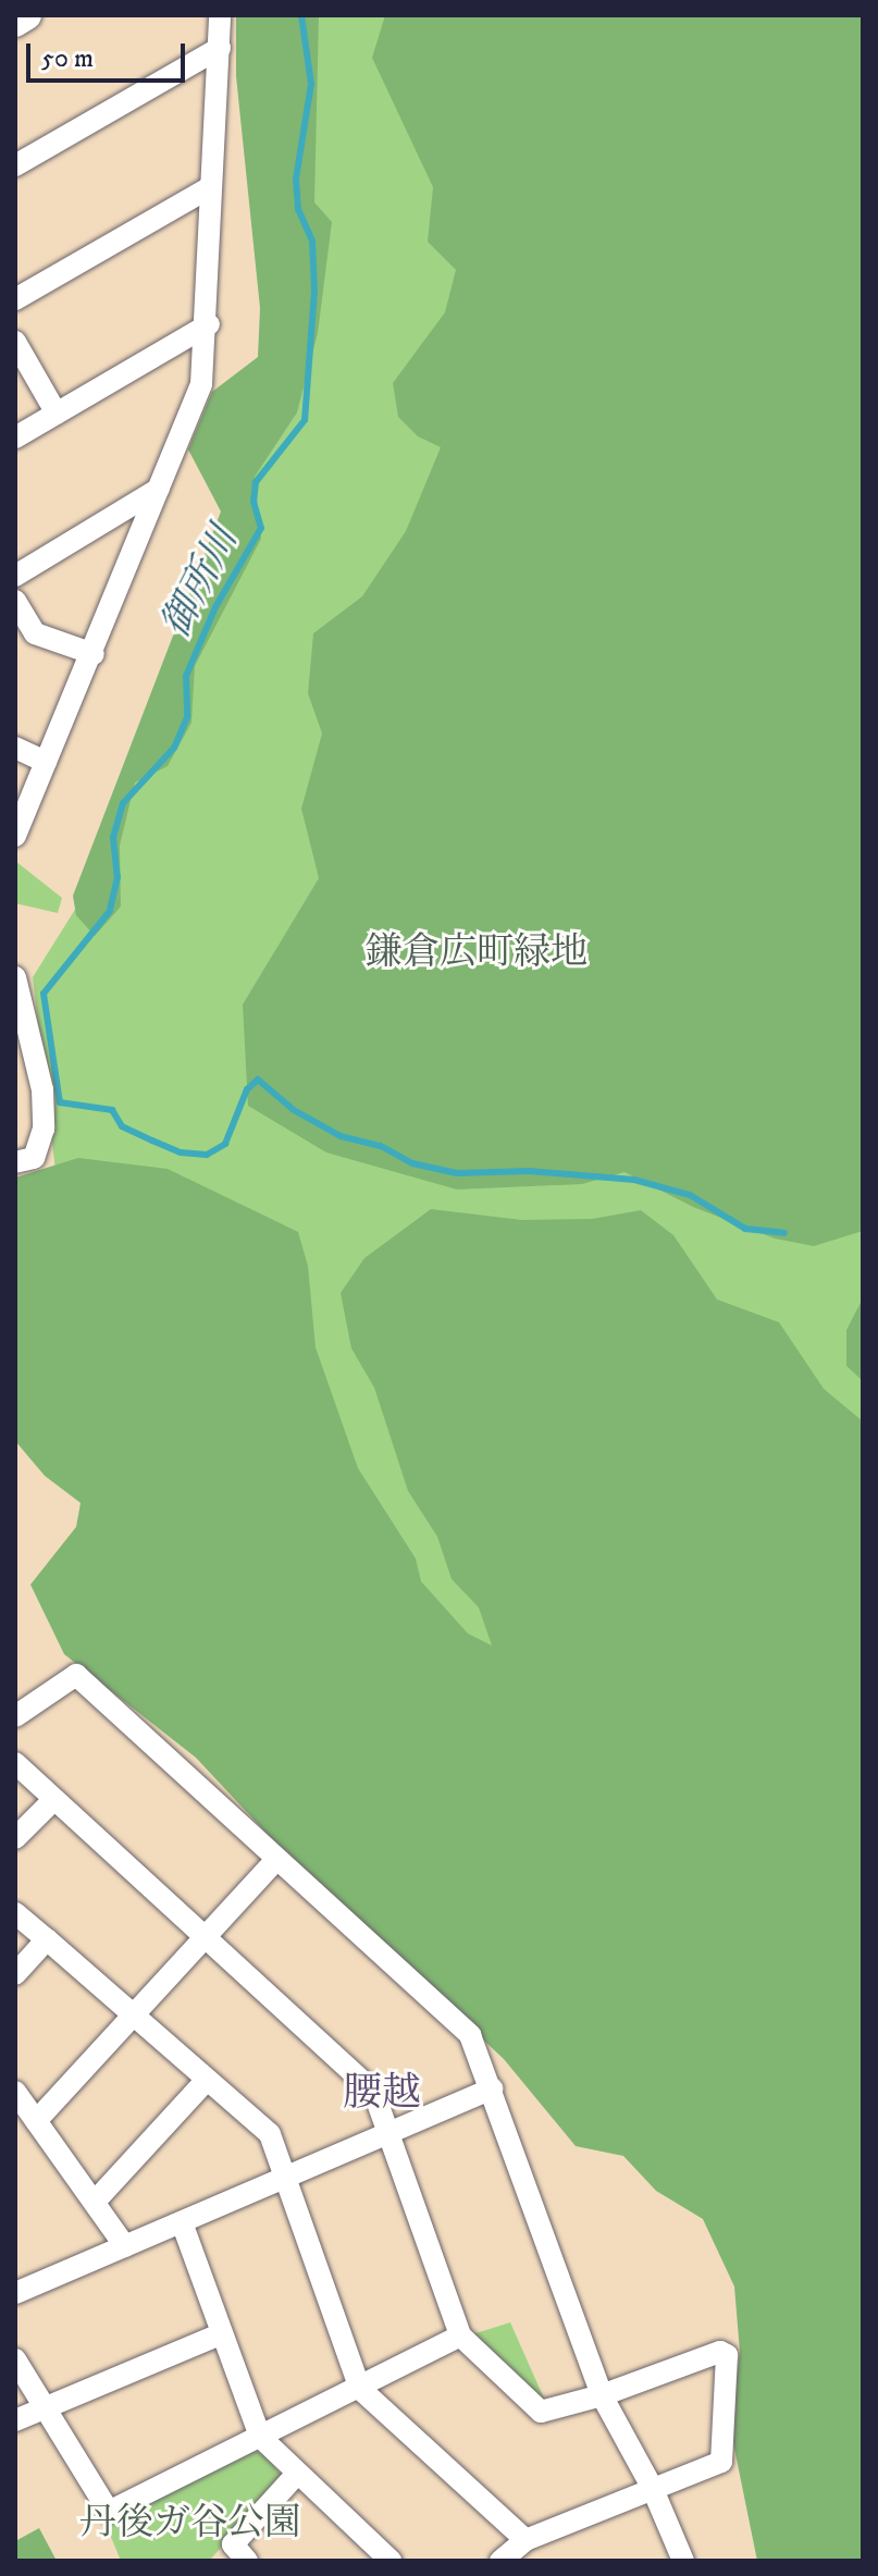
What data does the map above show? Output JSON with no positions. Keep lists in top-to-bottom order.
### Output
{
  "districts": ["腰越"],
  "water": ["御所川"],
  "parks": ["鎌倉広町緑地", "丹後ガ谷公園"],
  "scale_bar": "50 m"
}
